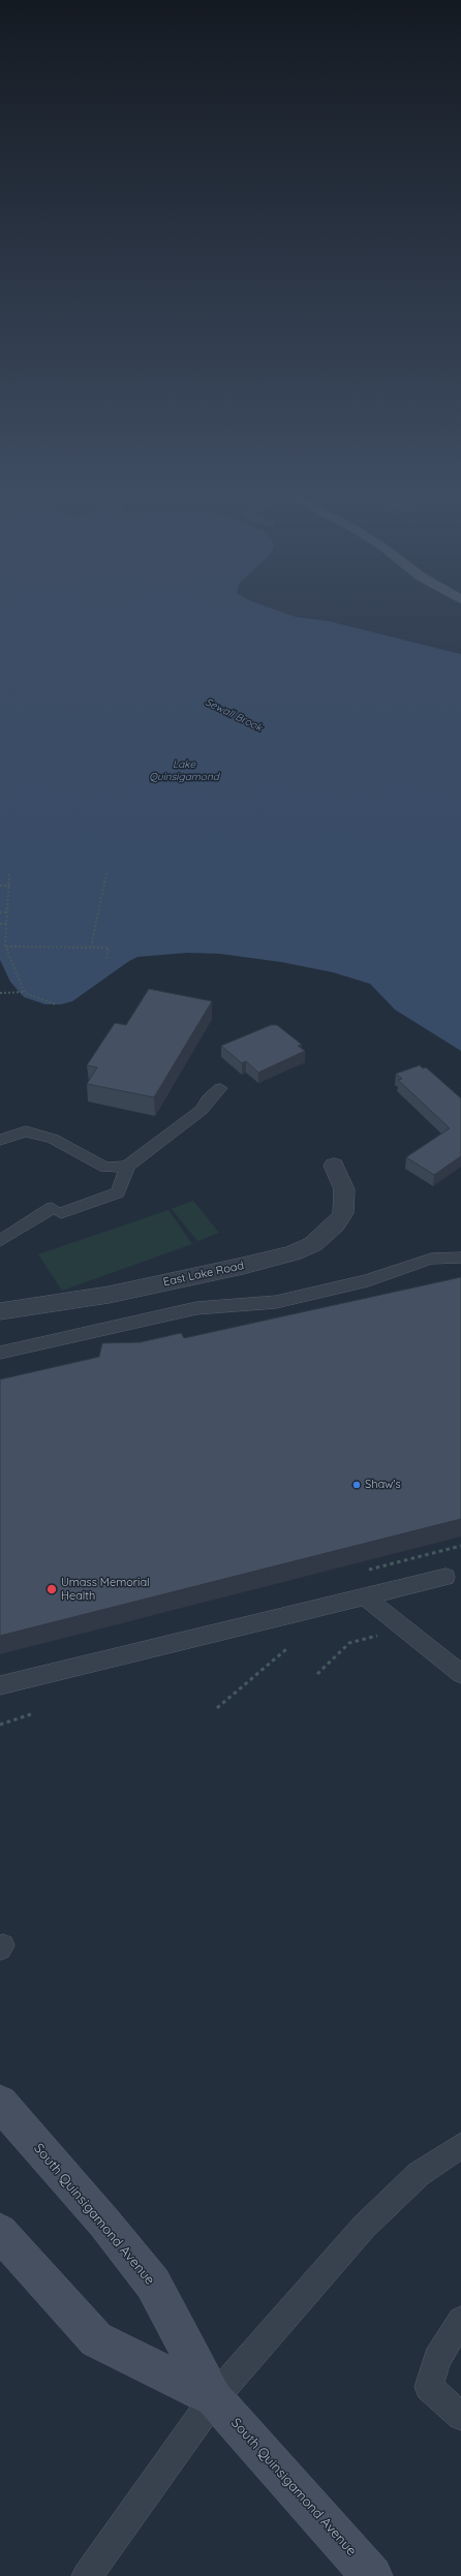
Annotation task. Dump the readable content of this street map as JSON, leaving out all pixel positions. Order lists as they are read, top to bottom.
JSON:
{
  "streets": {
    "main road": ["South Quinsigamond Avenue"],
    "street": ["East Lake Road"]
  },
  "water": ["Sewall Brook", "Lake Quinsigamond"],
  "places": ["Shaw's", "Umass Memorial Health"]
}
